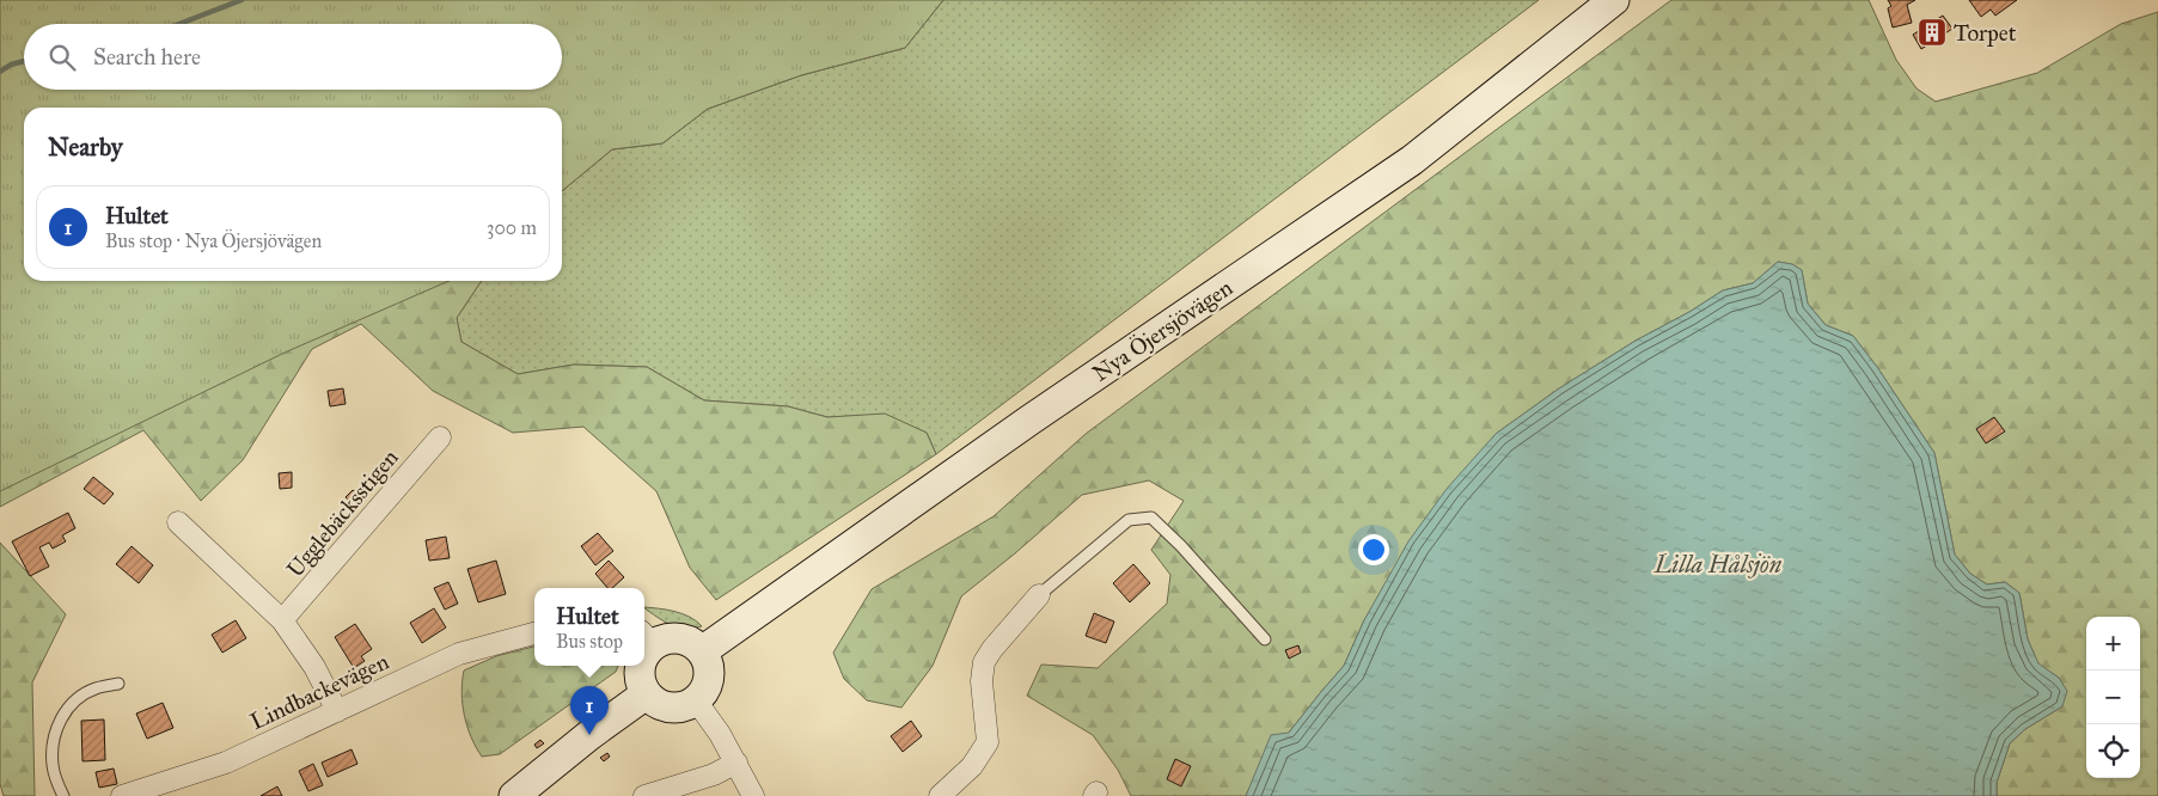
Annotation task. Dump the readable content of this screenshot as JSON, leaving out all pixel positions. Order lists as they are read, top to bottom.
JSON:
{
  "streets": {
    "street": ["Nya Öjersjövägen", "Ugglebäcksstigen", "Lindbackevägen"]
  },
  "water": ["Lilla Hålsjön"],
  "places": {
    "building": ["Torpet"]
  },
  "page": {
    "search": "Search here",
    "heading": "Nearby",
    "list": [
      {
        "mark": "1",
        "name": "Hultet",
        "note": "Bus stop · Nya Öjersjövägen",
        "value": "300 m"
      }
    ],
    "popup": ["Hultet", "Bus stop"],
    "map_buttons": ["+", "−"],
    "pins": "1"
  }
}
